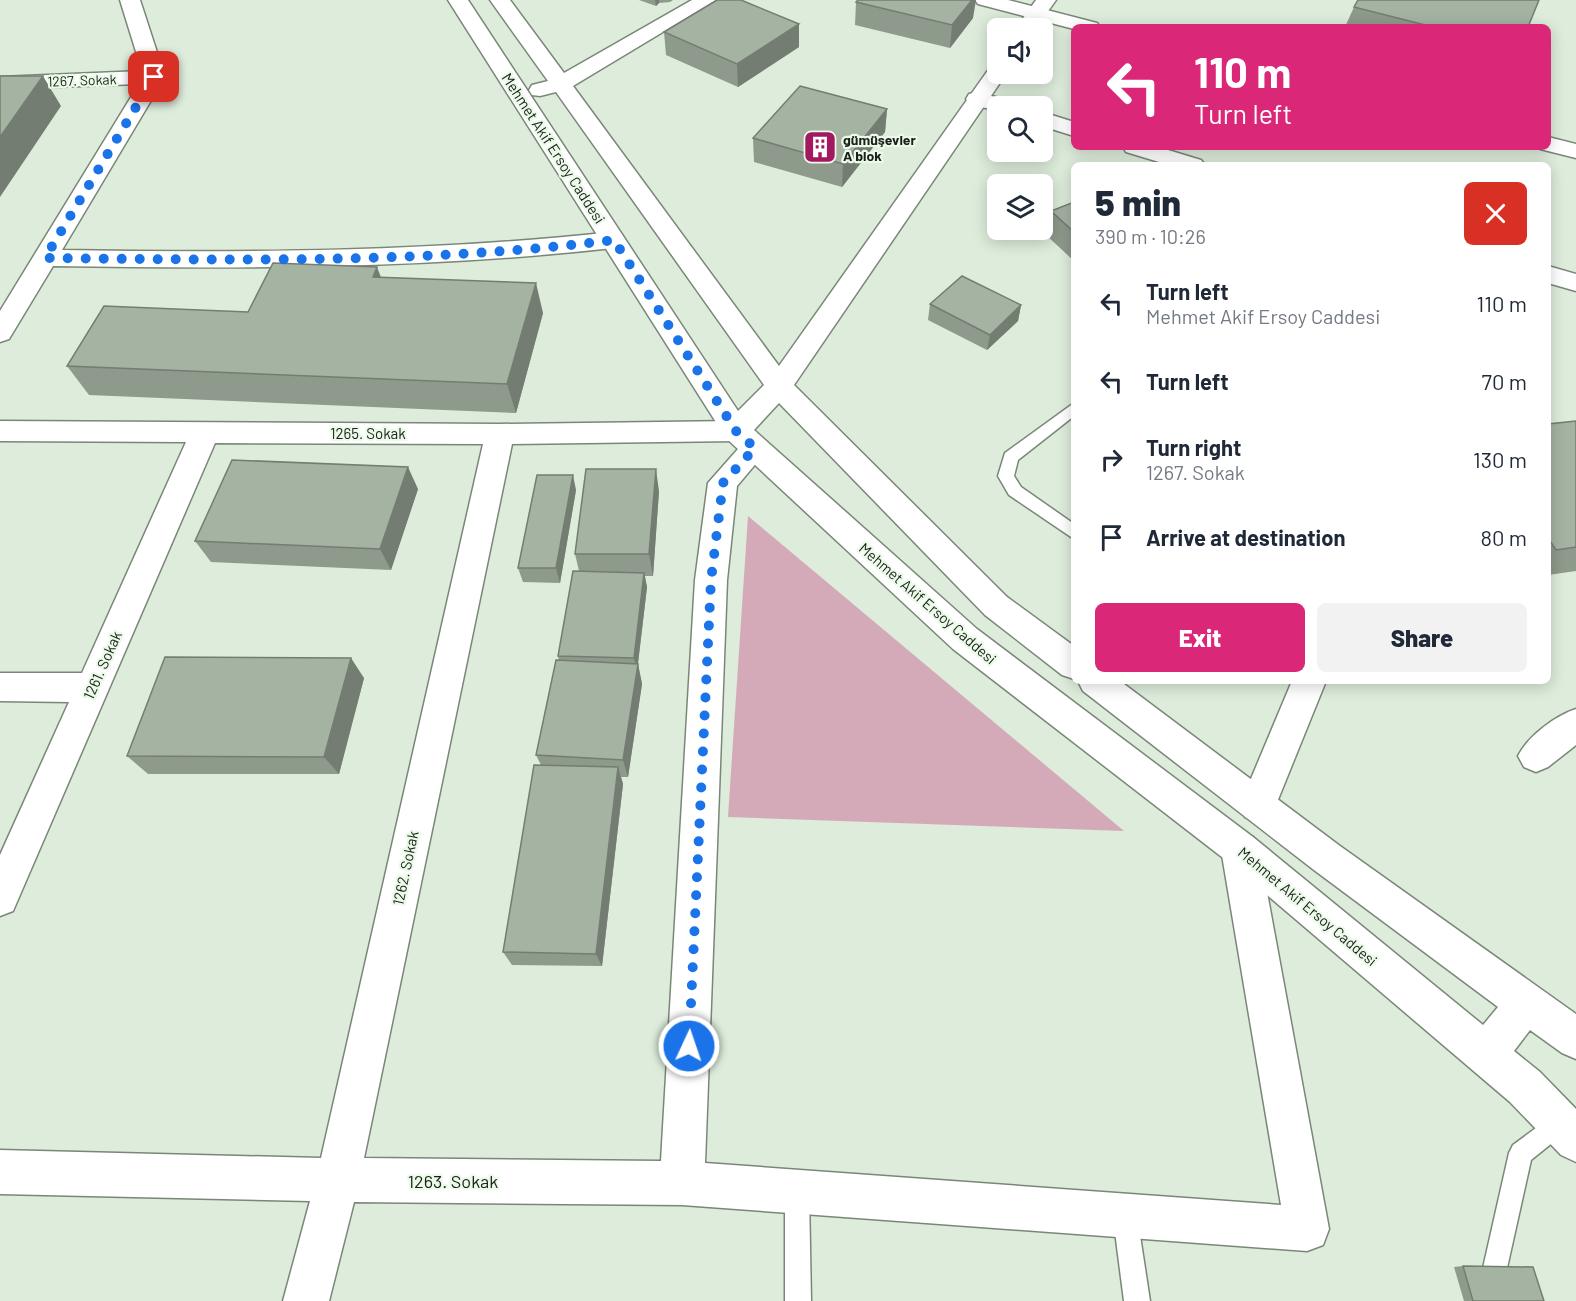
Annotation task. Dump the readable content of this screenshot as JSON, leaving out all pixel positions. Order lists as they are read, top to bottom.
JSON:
{
  "streets": {
    "street": [
      "1267. Sokak",
      "Mehmet Akif Ersoy Caddesi",
      "1265. Sokak",
      "1261. Sokak",
      "1262. Sokak",
      "1263. Sokak"
    ]
  },
  "crossings": [
    ["Mehmet Akif Ersoy Caddesi", "1265. Sokak"],
    ["Mehmet Akif Ersoy Caddesi", "1263. Sokak"],
    ["1265. Sokak", "1261. Sokak"],
    ["1265. Sokak", "1262. Sokak"],
    ["1262. Sokak", "1263. Sokak"]
  ],
  "places": {
    "building": ["gümüşevler A blok"]
  },
  "page": {
    "turn": ["110 m", "Turn left"],
    "heading": ["5 min", "390 m · 10:26"],
    "list": [
      {
        "name": "Turn left",
        "note": "Mehmet Akif Ersoy Caddesi",
        "value": "110 m"
      },
      {
        "name": "Turn left",
        "value": "70 m"
      },
      {
        "name": "Turn right",
        "note": "1267. Sokak",
        "value": "130 m"
      },
      {
        "name": "Arrive at destination",
        "value": "80 m"
      }
    ],
    "buttons": ["Exit", "Share"]
  }
}
